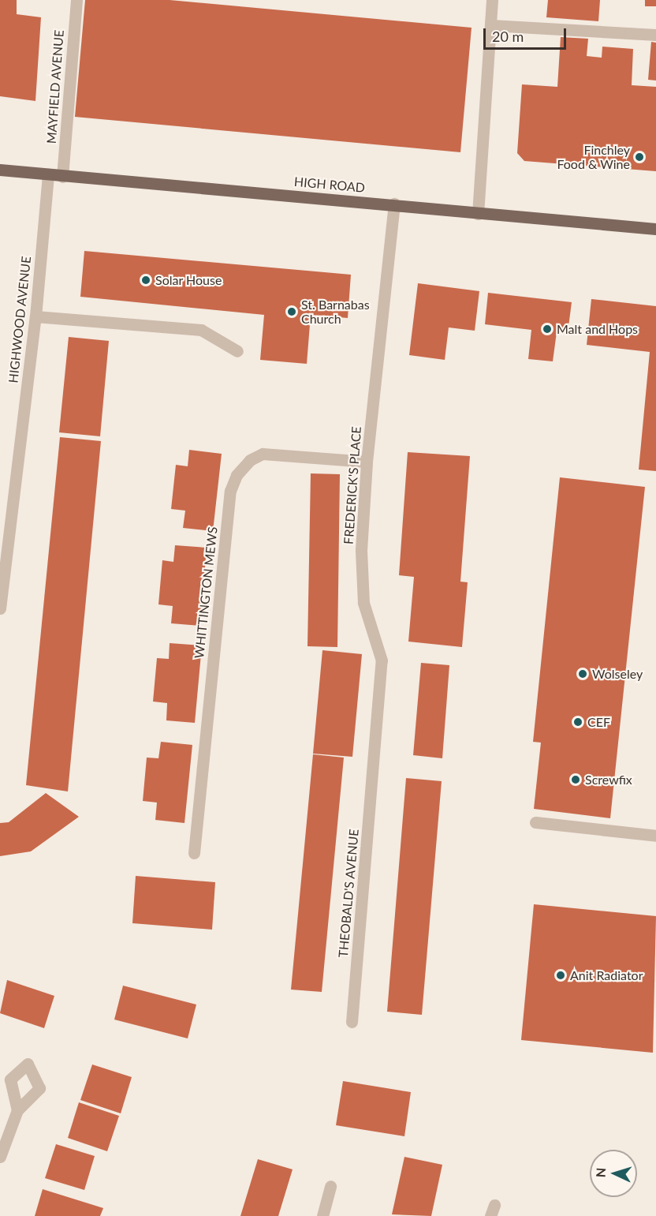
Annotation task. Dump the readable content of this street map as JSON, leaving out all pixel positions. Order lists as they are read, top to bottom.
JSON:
{
  "streets": {
    "main road": ["HIGH ROAD"],
    "street": [
      "MAYFIELD AVENUE",
      "HIGHWOOD AVENUE",
      "FREDERICK'S PLACE",
      "WHITTINGTON MEWS",
      "THEOBALD'S AVENUE"
    ]
  },
  "crossings": [
    ["MAYFIELD AVENUE", "HIGH ROAD"],
    ["HIGH ROAD", "HIGHWOOD AVENUE"],
    ["HIGH ROAD", "FREDERICK'S PLACE"],
    ["FREDERICK'S PLACE", "WHITTINGTON MEWS"],
    ["FREDERICK'S PLACE", "THEOBALD'S AVENUE"]
  ],
  "places": [
    "Finchley Food & Wine",
    "Solar House",
    "St. Barnabas Church",
    "Malt and Hops",
    "Wolseley",
    "CEF",
    "Screwfix",
    "Anit Radiator"
  ],
  "scale_bar": "20 m",
  "north": "left"
}
